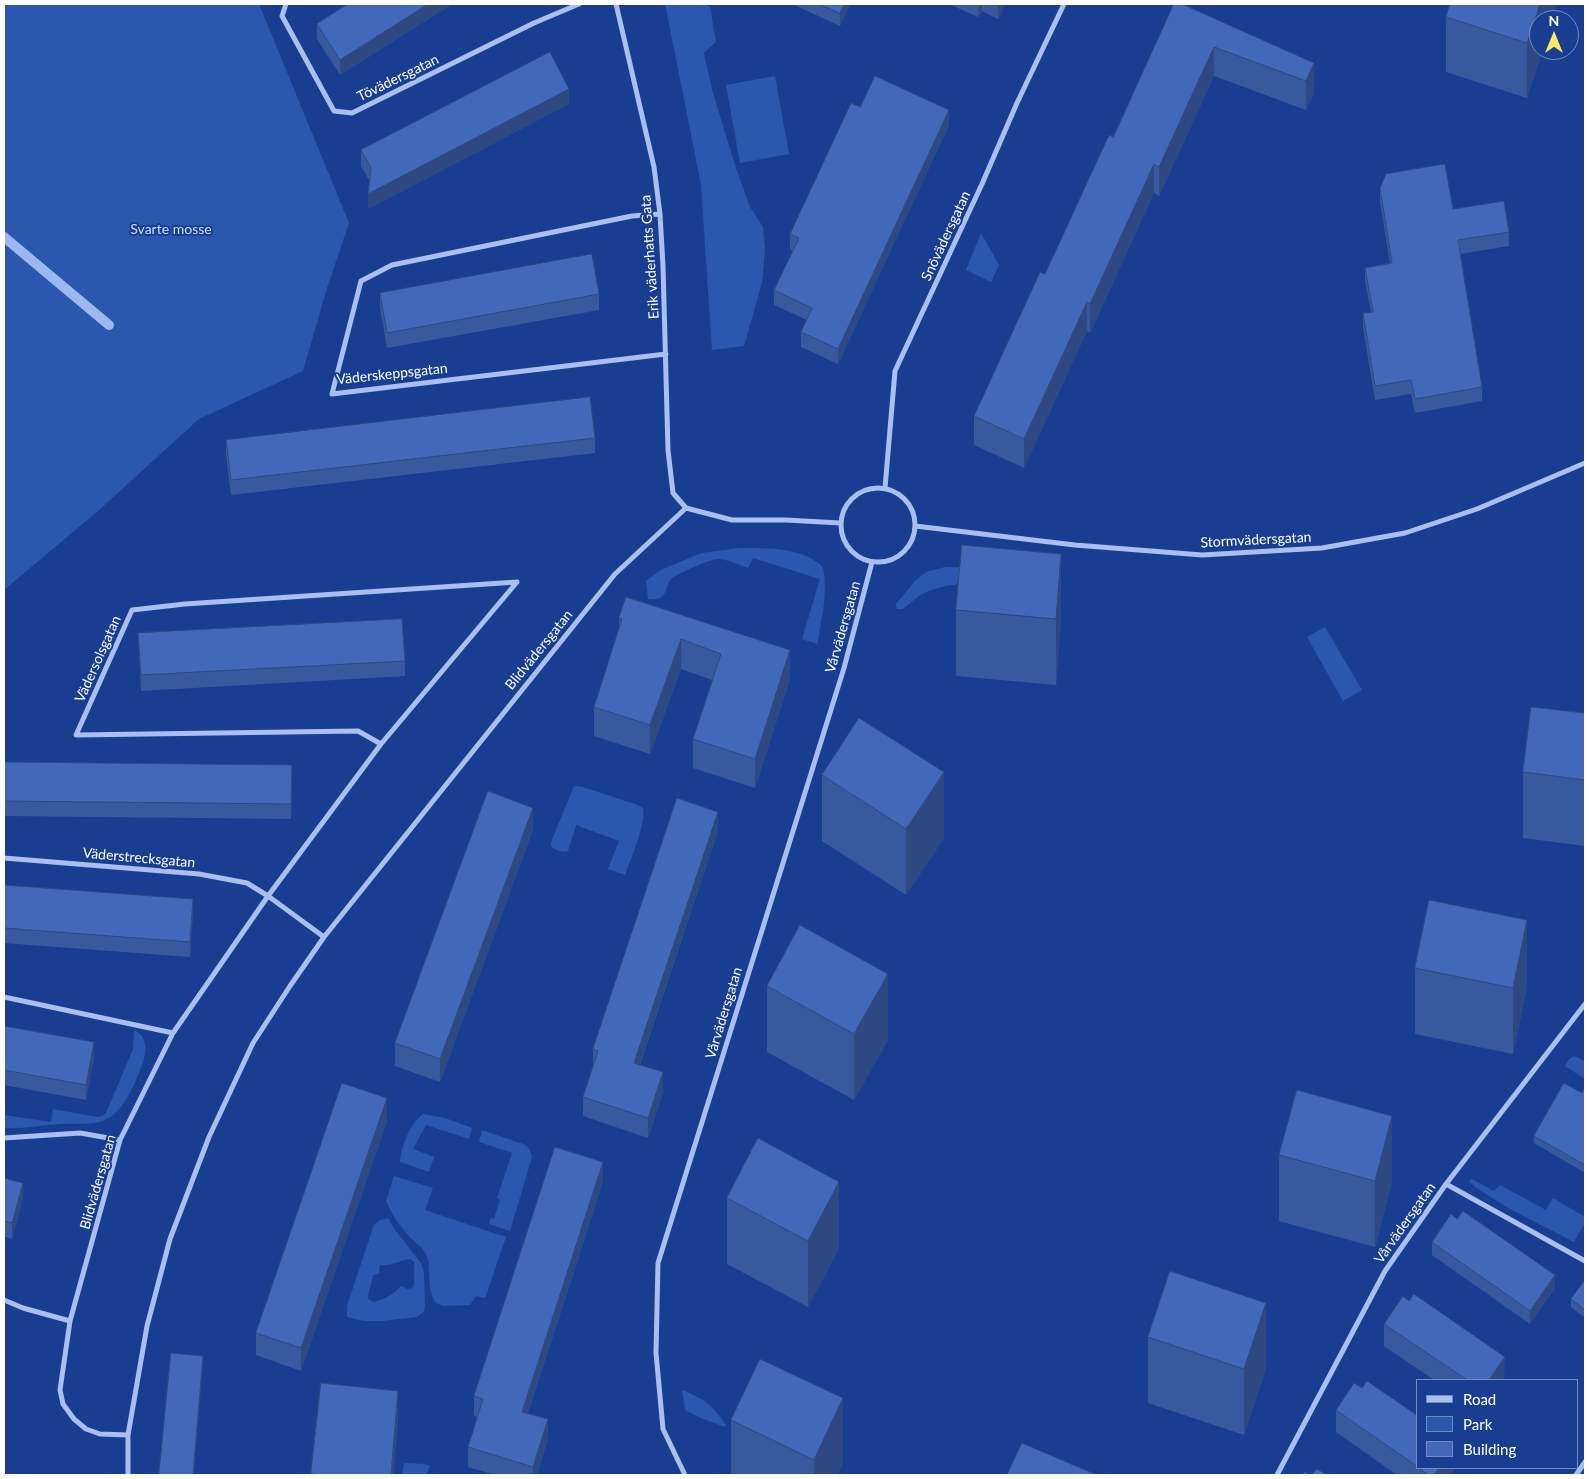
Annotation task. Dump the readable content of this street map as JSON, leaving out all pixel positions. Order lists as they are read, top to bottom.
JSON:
{
  "streets": {
    "street": [
      "Tövädersgatan",
      "Snövädersgatan",
      "Erik väderhatts Gata",
      "Väderskeppsgatan",
      "Stormvädersgatan",
      "Vårvädersgatan",
      "Blidvädersgatan",
      "Vädersolsgatan",
      "Väderstrecksgatan"
    ]
  },
  "crossings": [
    ["Snövädersgatan", "Stormvädersgatan"],
    ["Snövädersgatan", "Vårvädersgatan"],
    ["Erik väderhatts Gata", "Väderskeppsgatan"],
    ["Erik väderhatts Gata", "Blidvädersgatan"],
    ["Stormvädersgatan", "Vårvädersgatan"],
    ["Blidvädersgatan", "Vädersolsgatan"],
    ["Blidvädersgatan", "Väderstrecksgatan"]
  ],
  "parks": ["Svarte mosse"],
  "legend": ["Road", "Park", "Building"],
  "north": "top"
}
